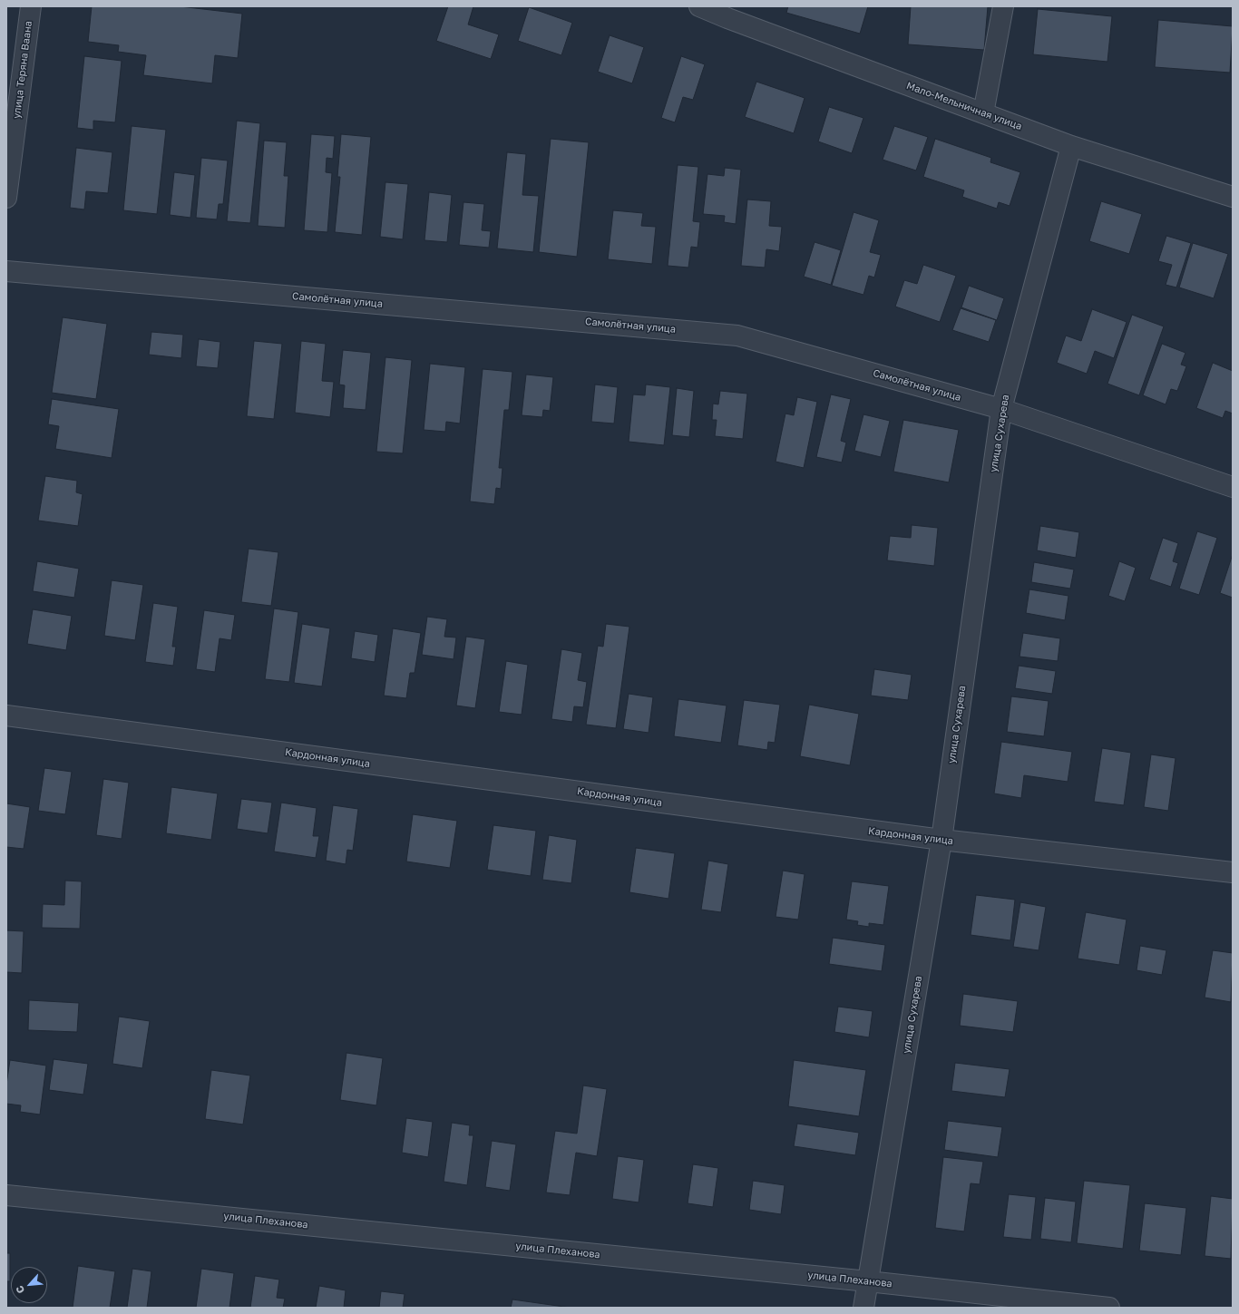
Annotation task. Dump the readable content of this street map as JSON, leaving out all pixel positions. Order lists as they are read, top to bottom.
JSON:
{
  "streets": {
    "street": [
      "улица Теряна Ваана",
      "Мало-Мельничная улица",
      "Самолётная улица",
      "улица Сухарева",
      "Кардонная улица",
      "улица Плеханова"
    ]
  },
  "crossings": [
    ["Мало-Мельничная улица", "улица Сухарева"],
    ["Самолётная улица", "улица Сухарева"],
    ["улица Сухарева", "Кардонная улица"],
    ["улица Сухарева", "улица Плеханова"]
  ],
  "north": "bottom left"
}
